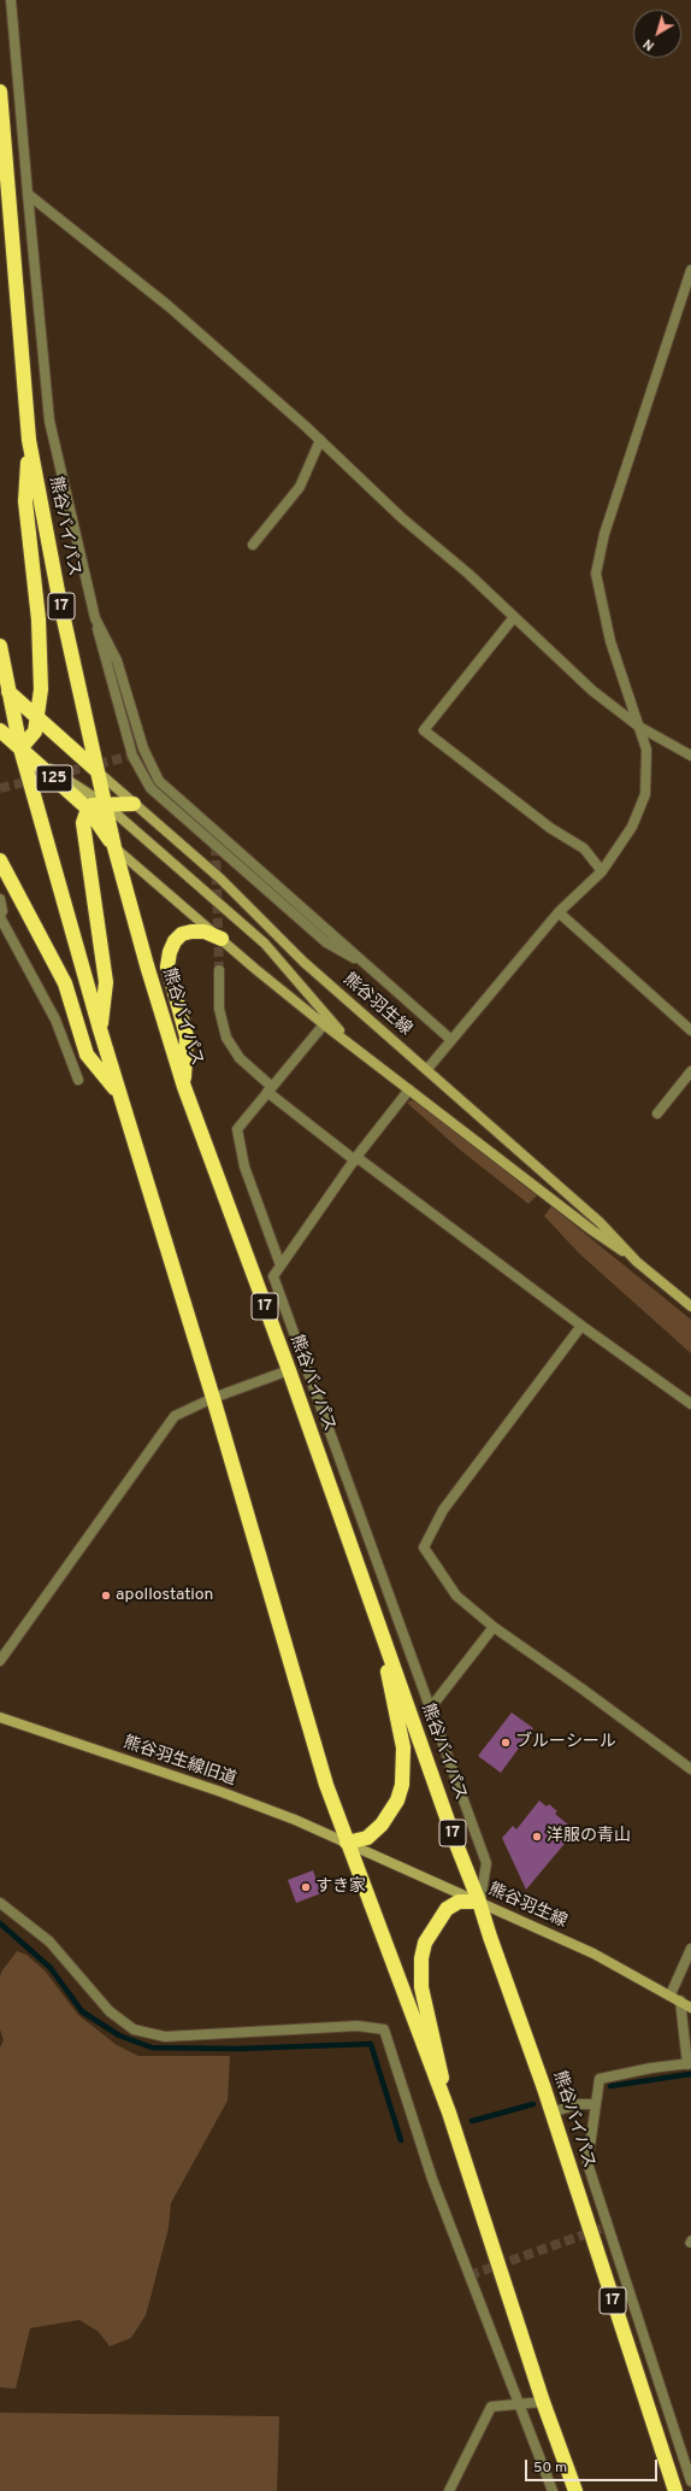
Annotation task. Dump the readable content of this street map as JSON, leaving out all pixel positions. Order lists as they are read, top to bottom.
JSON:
{
  "streets": {
    "highway": ["熊谷バイパス", "17", "125"],
    "main road": ["熊谷羽生線", "熊谷羽生線旧道"]
  },
  "crossings": [
    ["熊谷バイパス", "125"],
    ["熊谷バイパス", "熊谷羽生線"],
    ["125", "熊谷羽生線"],
    ["熊谷羽生線", "熊谷羽生線旧道"]
  ],
  "places": [
    "apollostation",
    "ブルーシール",
    "洋服の青山",
    "すき家"
  ],
  "scale_bar": "50 m",
  "north": "bottom left"
}
